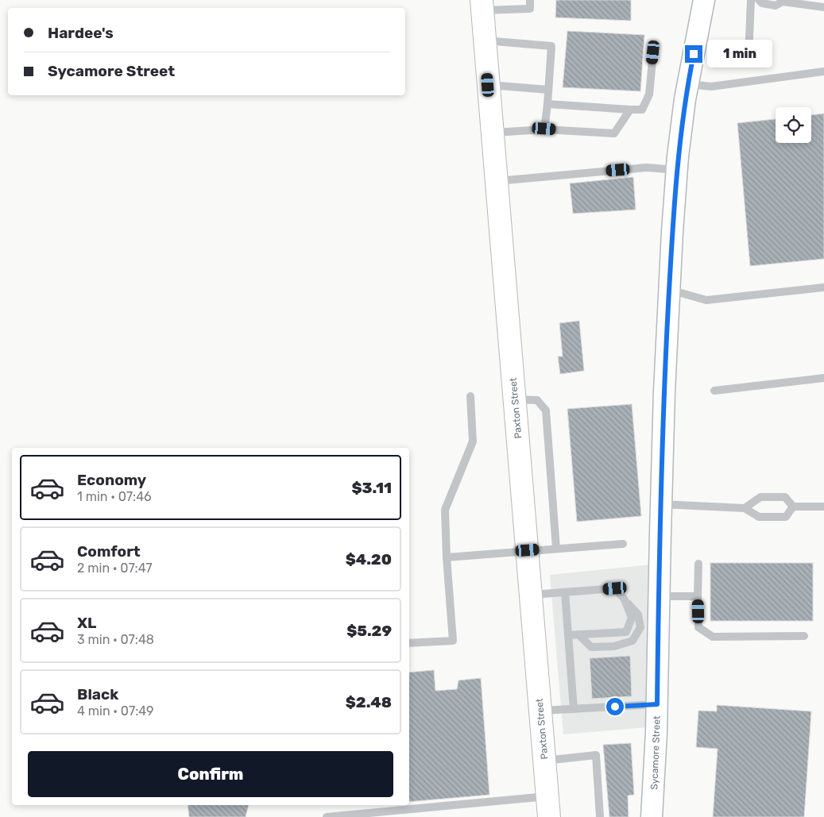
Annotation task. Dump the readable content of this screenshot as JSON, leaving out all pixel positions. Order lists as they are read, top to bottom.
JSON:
{
  "streets": {
    "main road": ["Paxton Street"],
    "street": ["Sycamore Street"]
  },
  "page": {
    "banner": ["Hardee's", "Sycamore Street"],
    "bubble": "1 min",
    "list": [
      {
        "name": "Economy",
        "note": "1 min · 07:46",
        "value": "$3.11"
      },
      {
        "name": "Comfort",
        "note": "2 min · 07:47",
        "value": "$4.20"
      },
      {
        "name": "XL",
        "note": "3 min · 07:48",
        "value": "$5.29"
      },
      {
        "name": "Black",
        "note": "4 min · 07:49",
        "value": "$2.48"
      }
    ],
    "buttons": "Confirm"
  }
}
